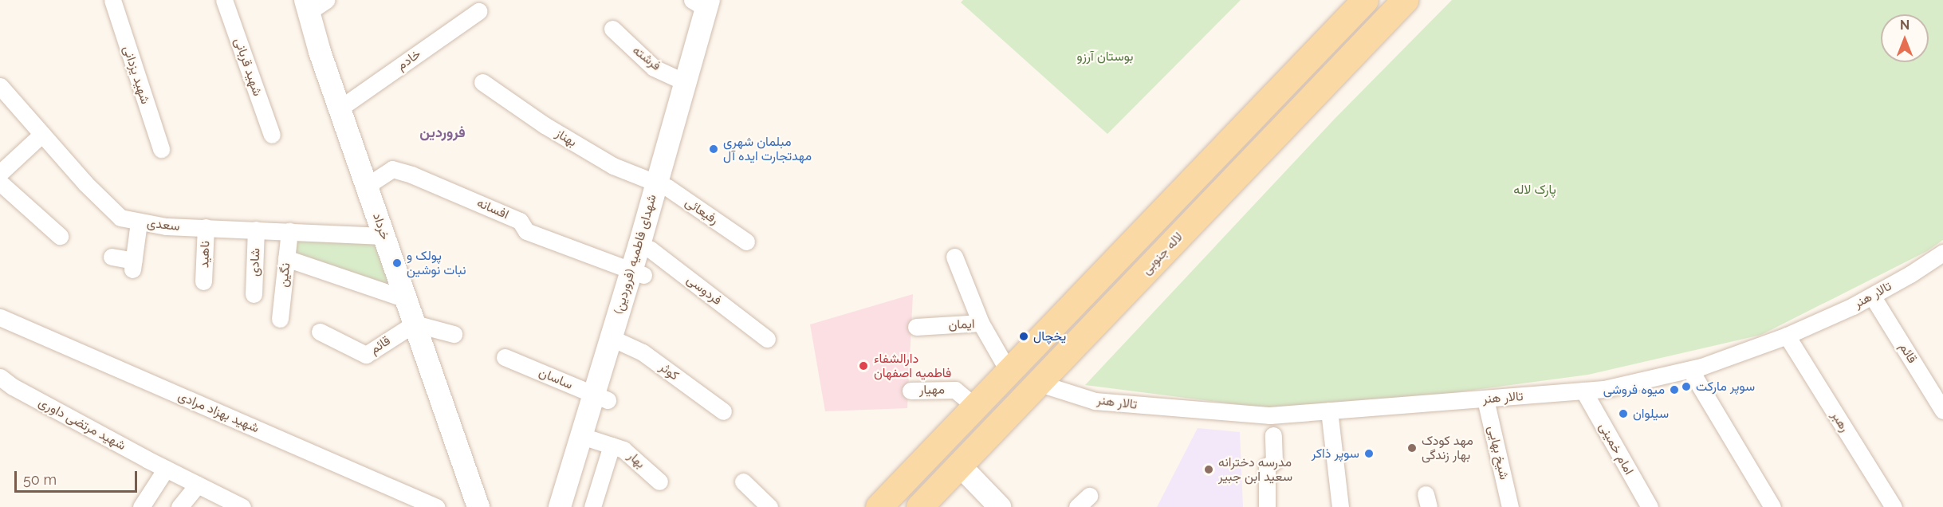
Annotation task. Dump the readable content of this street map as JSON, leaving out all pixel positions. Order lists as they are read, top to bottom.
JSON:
{
  "streets": {
    "main road": ["خرداد", "لاله جنوبی", "شهدای فاطمیه (فروردین)"],
    "street": [
      "فرشته",
      "خادم",
      "شهید قربانی",
      "شهید یزدانی",
      "بهناز",
      "افسانه",
      "رفیعائی",
      "سعدی",
      "ناهید",
      "شادی",
      "نگین",
      "فردوسی",
      "تالار هنر",
      "ایمان",
      "قائم",
      "کوثر",
      "ساسان",
      "مهیار",
      "شهید بهزاد مرادی",
      "رهبر",
      "شهید مرتضی داوری",
      "امام خمینی",
      "شیخ بهایی",
      "بهار"
    ]
  },
  "crossings": [
    ["فرشته", "شهدای فاطمیه (فروردین)"],
    ["خادم", "خرداد"],
    ["بهناز", "رفیعائی"],
    ["بهناز", "شهدای فاطمیه (فروردین)"],
    ["افسانه", "خرداد"],
    ["افسانه", "شهدای فاطمیه (فروردین)"],
    ["رفیعائی", "شهدای فاطمیه (فروردین)"],
    ["سعدی", "خرداد"],
    ["سعدی", "ناهید"],
    ["سعدی", "شادی"],
    ["سعدی", "نگین"],
    ["خرداد", "قائم"],
    ["لاله جنوبی", "تالار هنر"],
    ["شهدای فاطمیه (فروردین)", "فردوسی"],
    ["شهدای فاطمیه (فروردین)", "کوثر"],
    ["شهدای فاطمیه (فروردین)", "ساسان"],
    ["شهدای فاطمیه (فروردین)", "بهار"],
    ["تالار هنر", "قائم"],
    ["تالار هنر", "رهبر"],
    ["تالار هنر", "امام خمینی"],
    ["تالار هنر", "شیخ بهایی"]
  ],
  "districts": ["فروردین"],
  "parks": ["بوستان آرزو", "پارک لاله"],
  "places": [
    "مبلمان شهری مهدتجارت ایده آل",
    "پولک و نبات نوشین",
    "یخچال",
    "دارالشفاء فاطمیه اصفهان",
    "سوپر مارکت",
    "میوه فروشی",
    "سیلوان",
    "مهد کودک بهار زندگی",
    "سوپر ذاکر",
    "مدرسه دخترانه سعید ابن جبیر"
  ],
  "scale_bar": "50 m",
  "north": "top"
}
